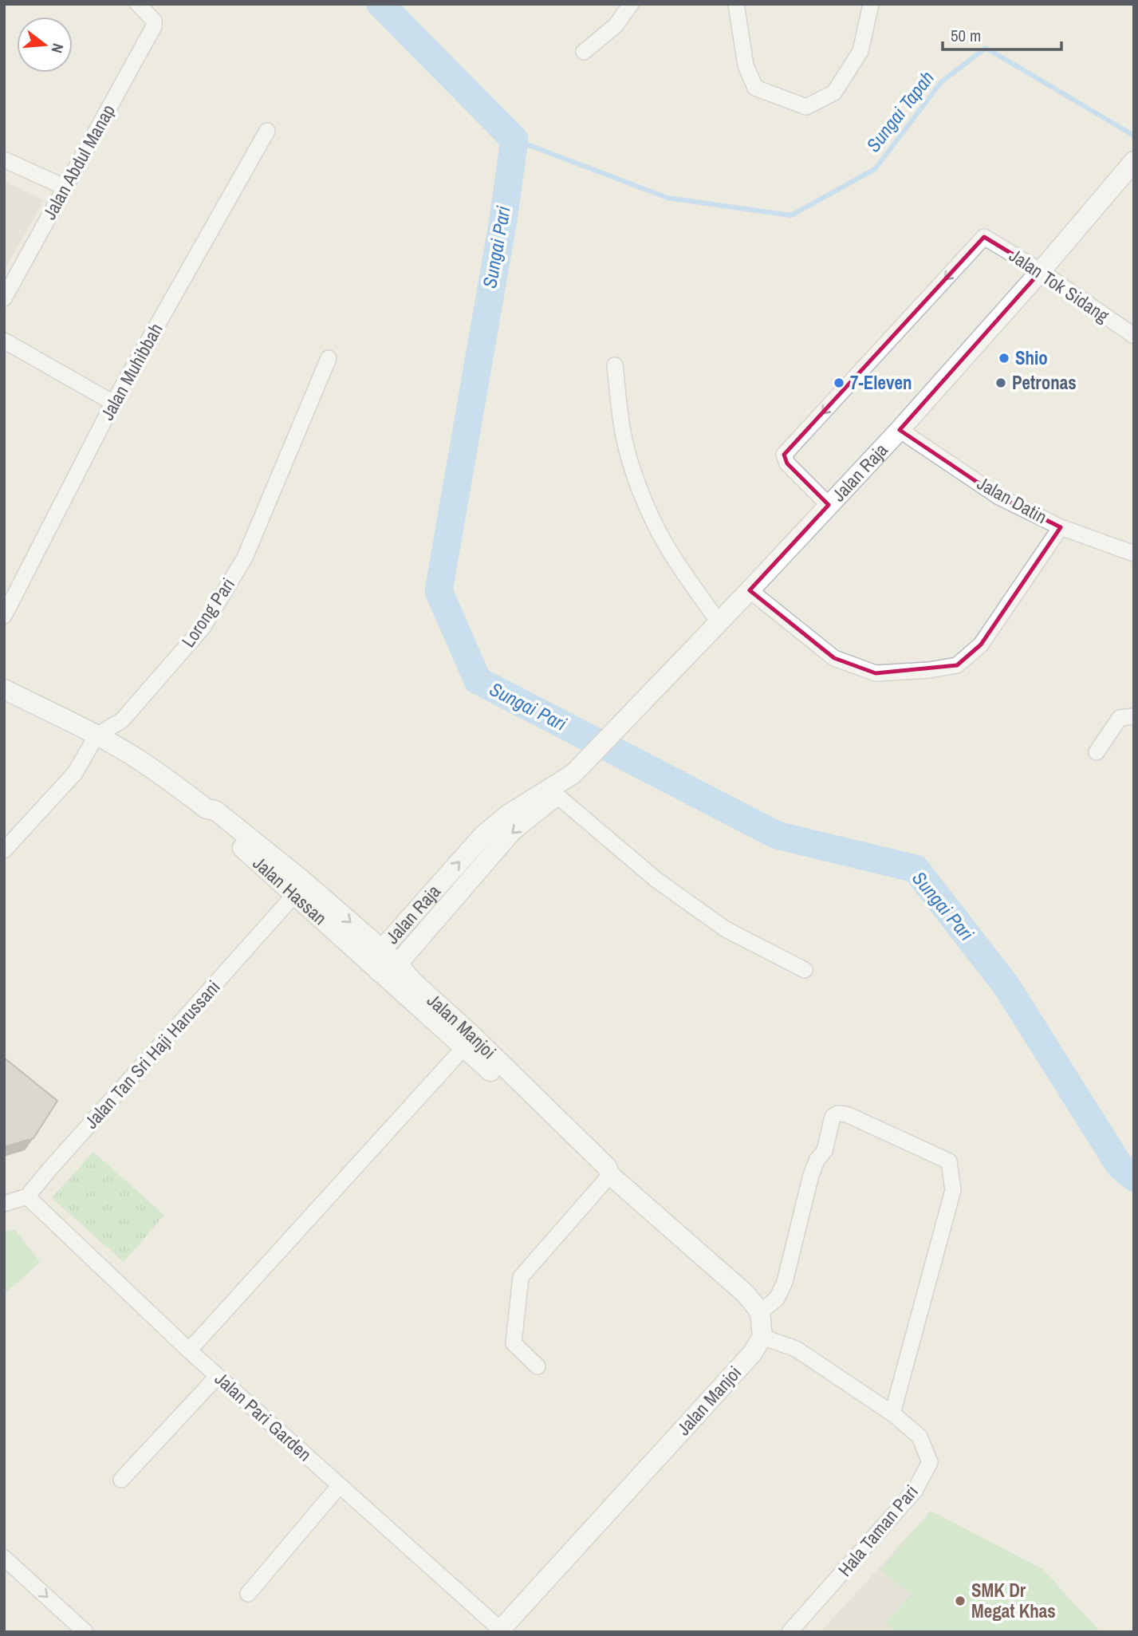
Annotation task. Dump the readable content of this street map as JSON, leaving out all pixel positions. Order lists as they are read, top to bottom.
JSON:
{
  "streets": {
    "street": [
      "Jalan Abdul Manap",
      "Jalan Tok Sidang",
      "Jalan Muhibbah",
      "Jalan Raja",
      "Jalan Datin",
      "Lorong Pari",
      "Jalan Hassan",
      "Jalan Manjoi",
      "Jalan Tan Sri Haji Harussani",
      "Jalan Pari Garden",
      "Hala Taman Pari"
    ]
  },
  "crossings": [
    ["Jalan Tok Sidang", "Jalan Raja"],
    ["Jalan Raja", "Jalan Datin"],
    ["Jalan Raja", "Jalan Hassan"],
    ["Jalan Raja", "Jalan Manjoi"],
    ["Lorong Pari", "Jalan Hassan"],
    ["Jalan Hassan", "Jalan Manjoi"],
    ["Jalan Hassan", "Jalan Tan Sri Haji Harussani"],
    ["Jalan Manjoi", "Jalan Pari Garden"],
    ["Jalan Manjoi", "Hala Taman Pari"],
    ["Jalan Tan Sri Haji Harussani", "Jalan Pari Garden"]
  ],
  "water": ["Sungai Tapah", "Sungai Pari"],
  "places": [
    "Shio",
    "7-Eleven",
    "Petronas",
    "SMK Dr Megat Khas"
  ],
  "scale_bar": "50 m",
  "north": "right"
}
